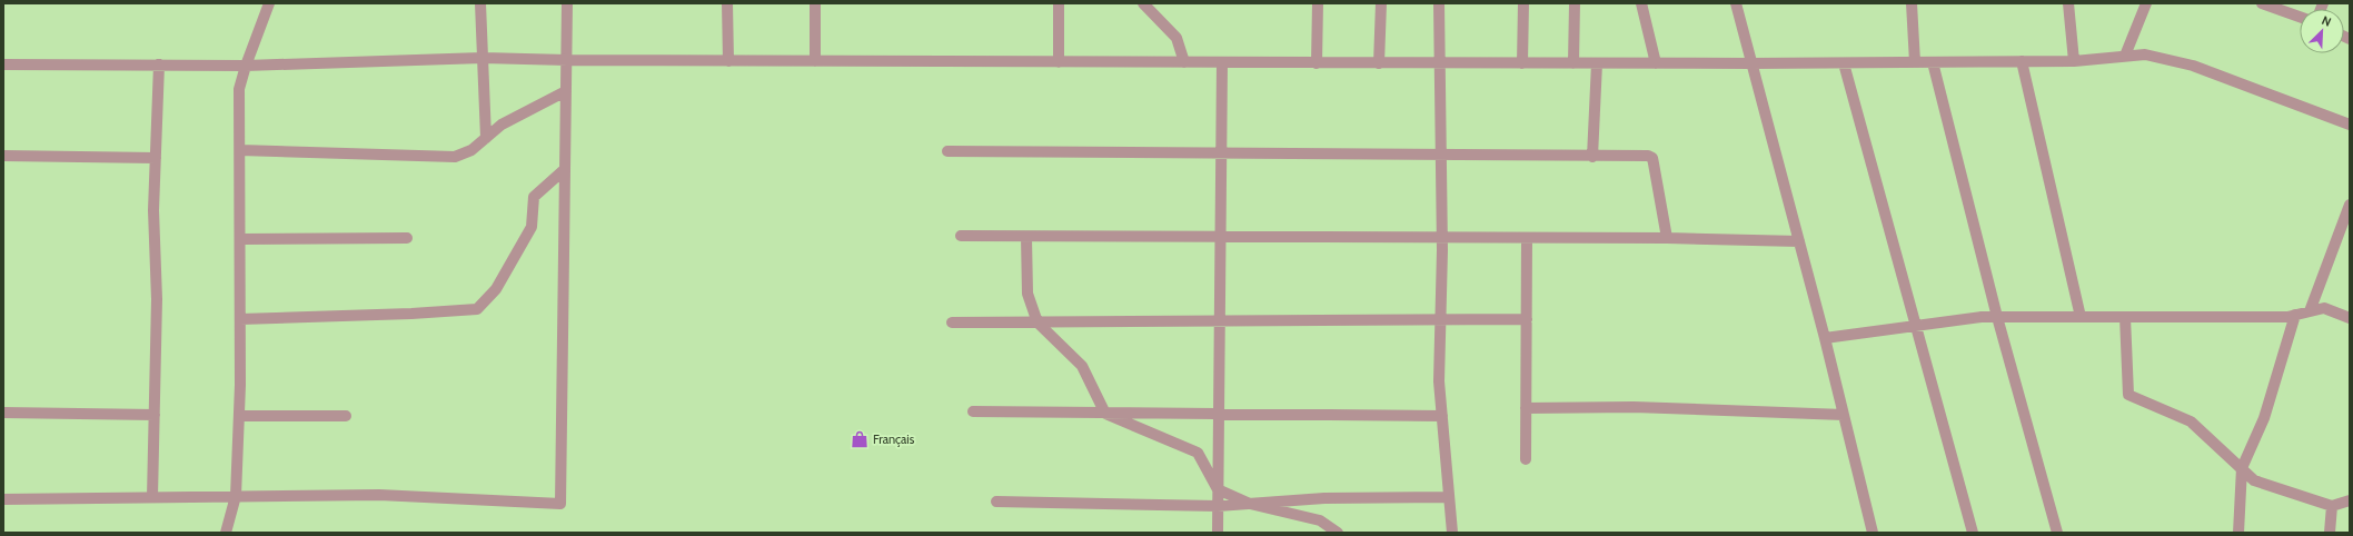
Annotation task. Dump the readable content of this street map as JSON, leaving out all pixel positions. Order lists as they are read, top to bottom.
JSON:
{
  "places": {
    "shop": ["Français"]
  },
  "north": "top right"
}
